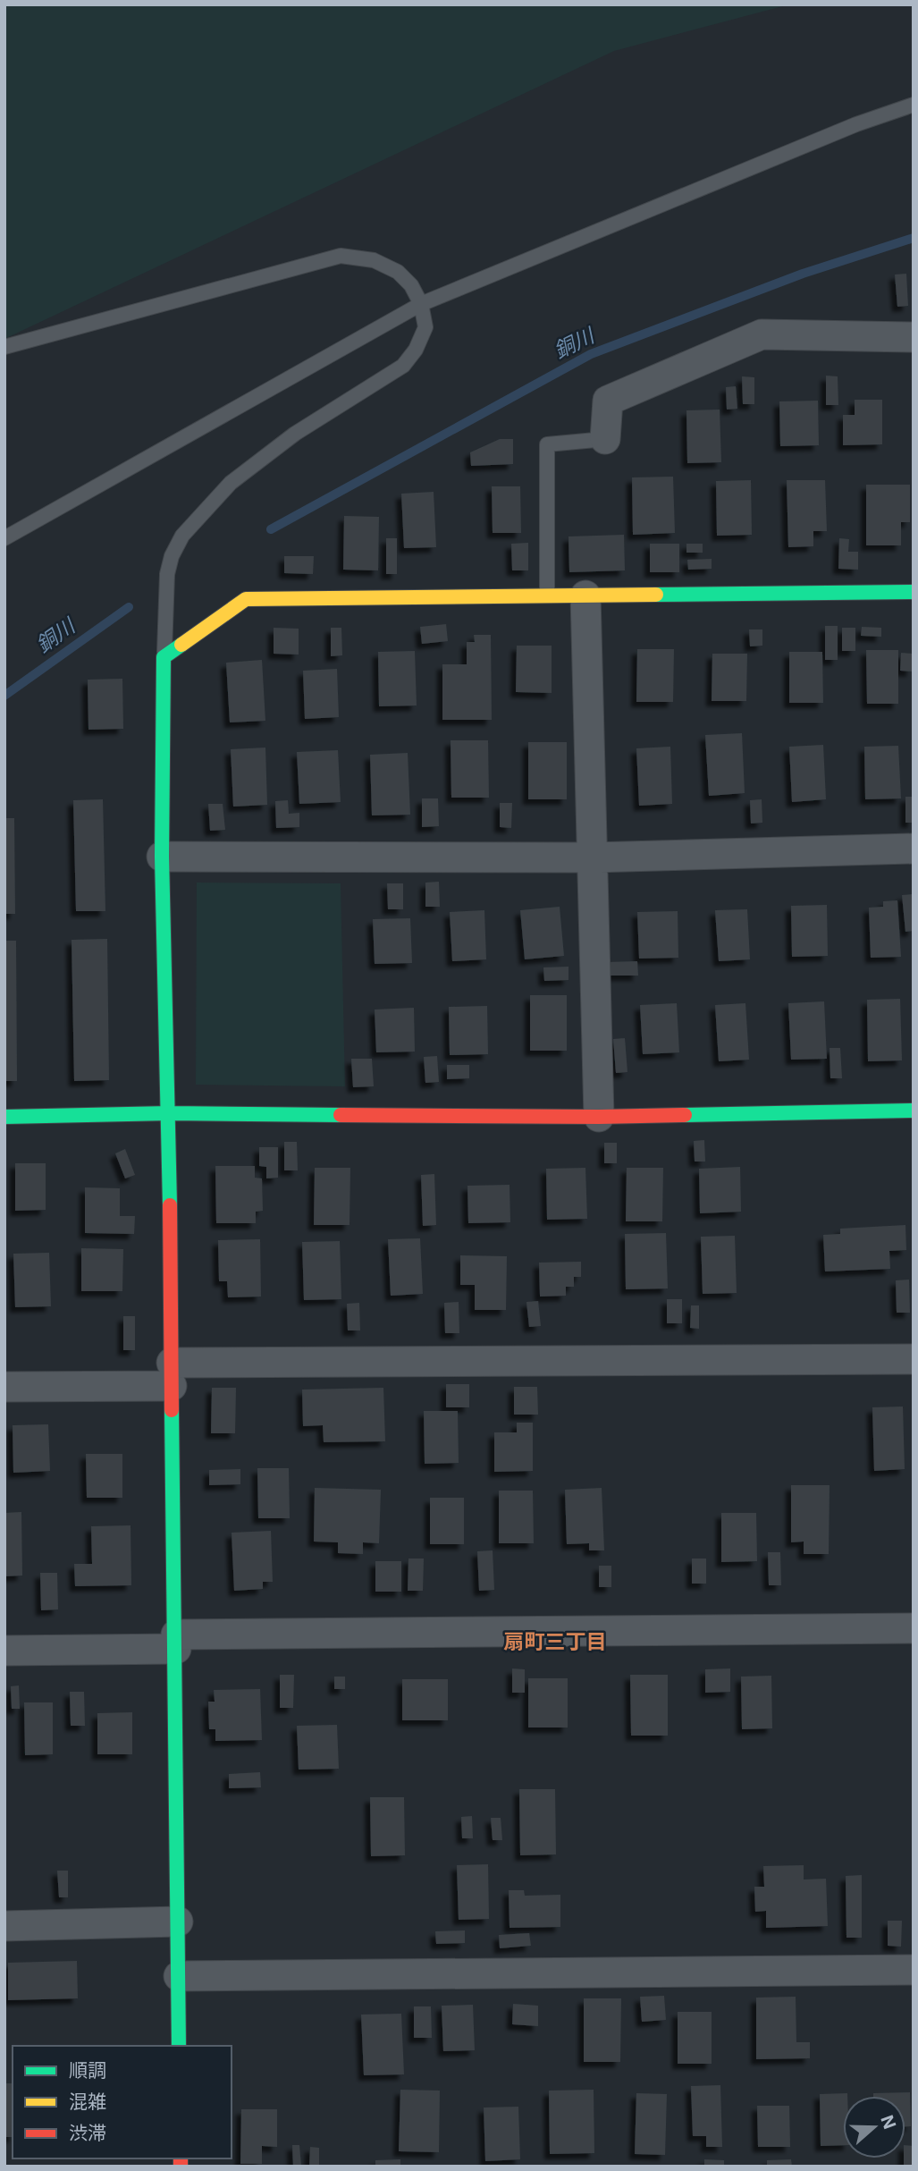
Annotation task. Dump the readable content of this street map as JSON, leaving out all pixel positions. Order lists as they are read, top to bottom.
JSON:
{
  "districts": ["扇町三丁目"],
  "water": ["銅川"],
  "legend": ["順調", "混雑", "渋滞"],
  "north": "right"
}
